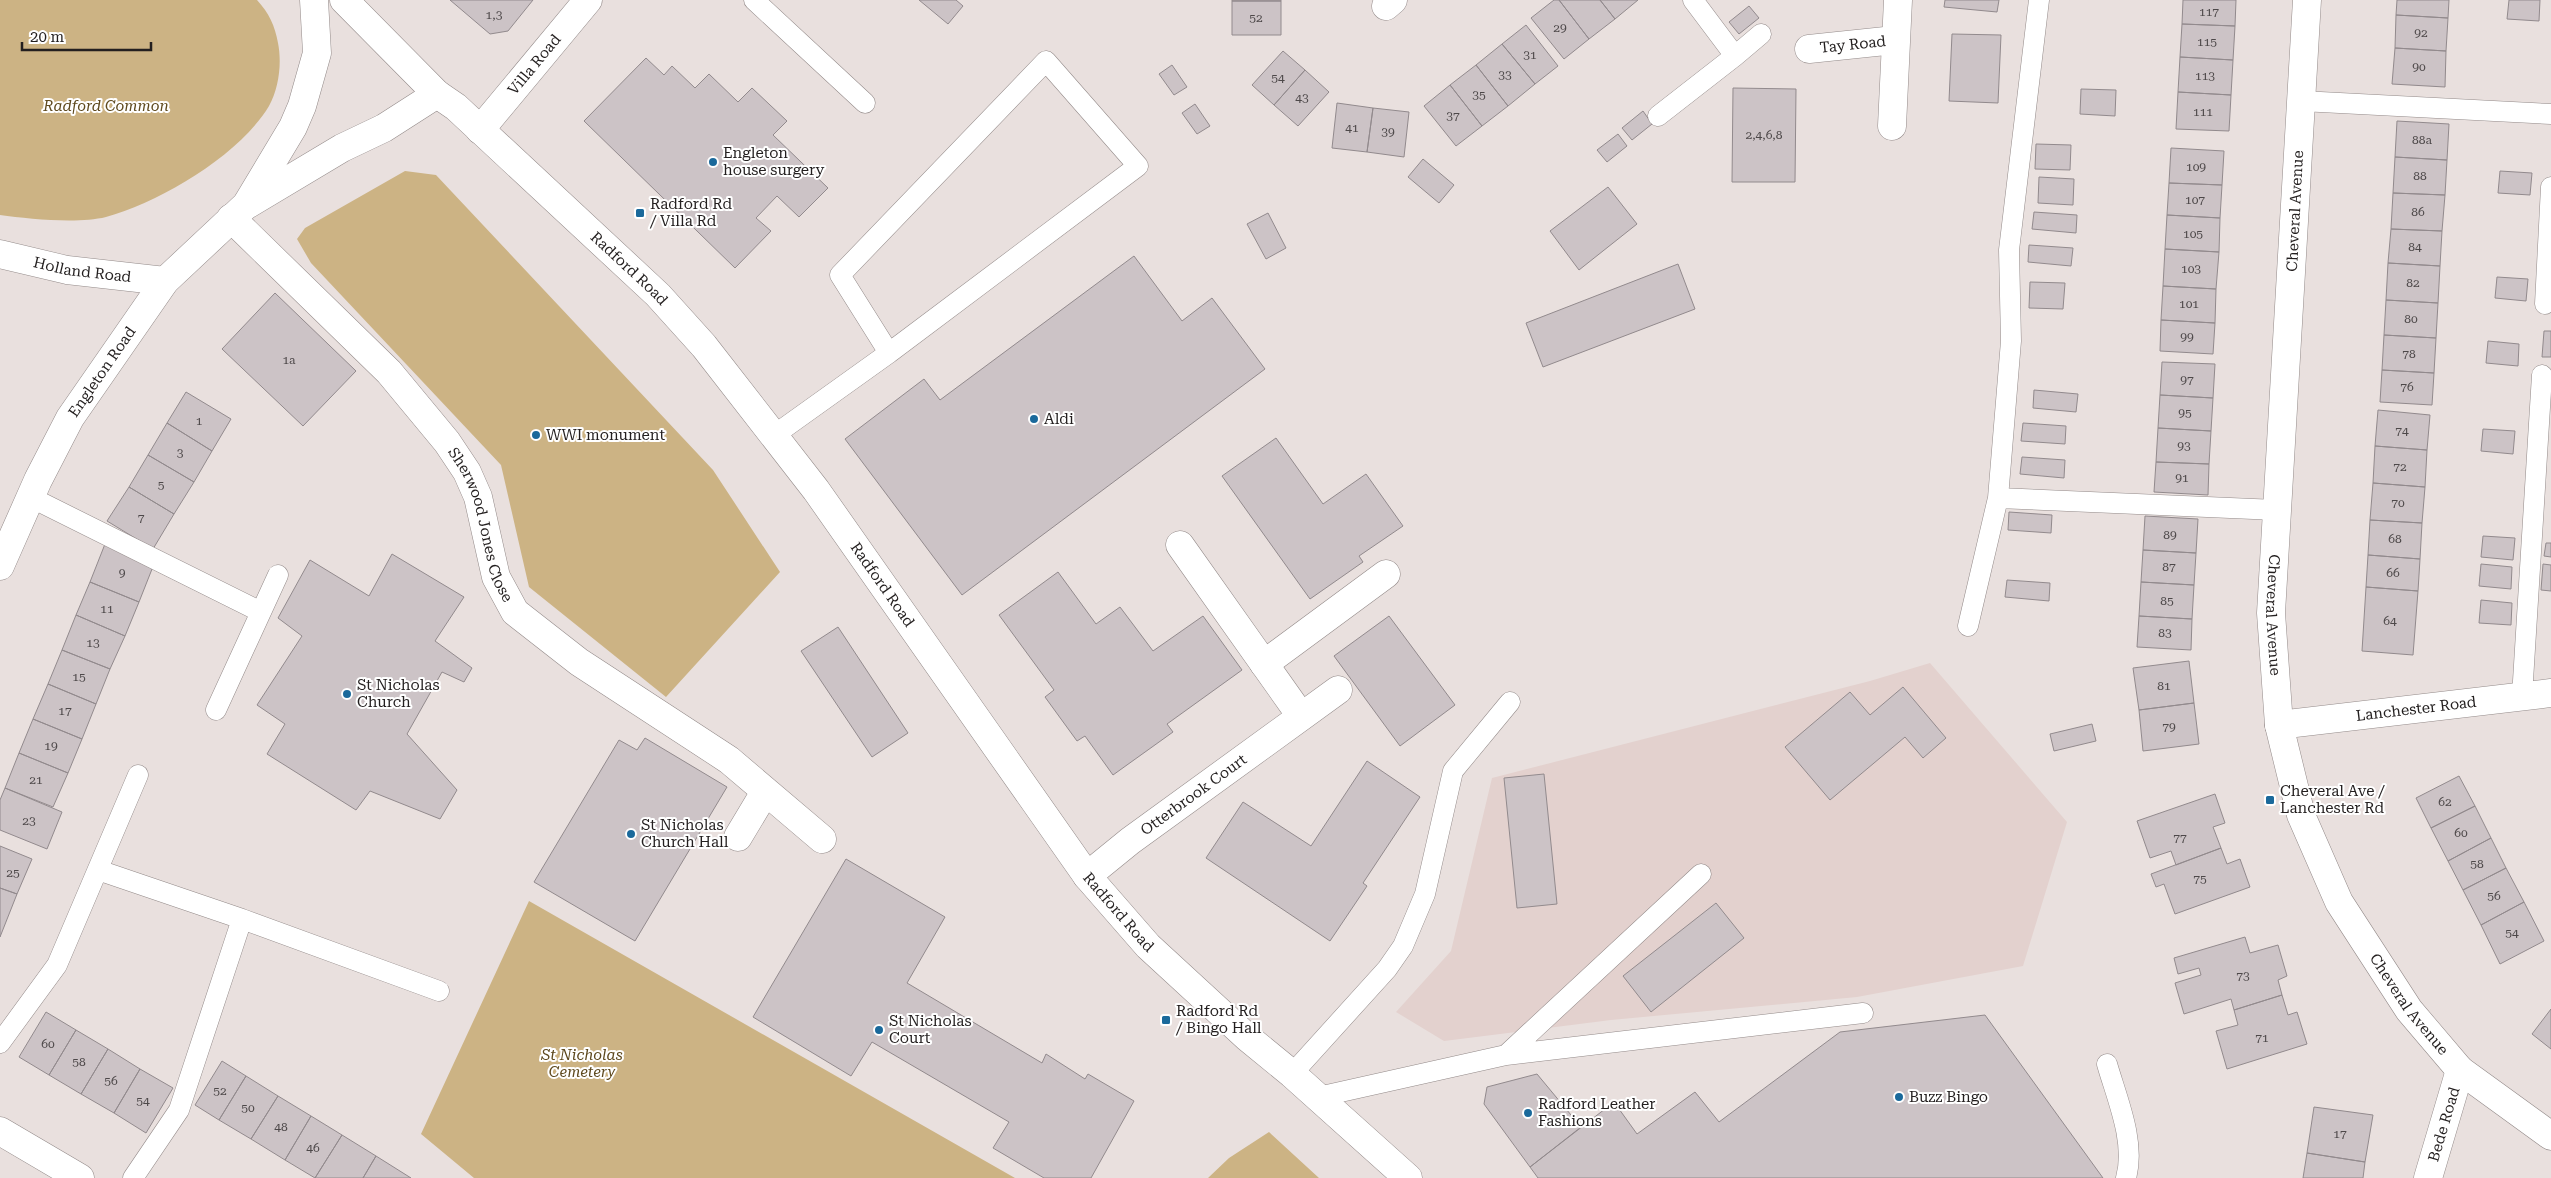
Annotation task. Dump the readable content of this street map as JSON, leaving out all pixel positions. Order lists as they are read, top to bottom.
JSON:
{
  "streets": {
    "street": [
      "Tay Road",
      "Villa Road",
      "Cheveral Avenue",
      "Holland Road",
      "Radford Road",
      "Engleton Road",
      "Sherwood Jones Close",
      "Lanchester Road",
      "Otterbrook Court",
      "Bede Road"
    ]
  },
  "crossings": [
    ["Villa Road", "Radford Road"],
    ["Cheveral Avenue", "Lanchester Road"],
    ["Cheveral Avenue", "Bede Road"],
    ["Holland Road", "Engleton Road"],
    ["Radford Road", "Engleton Road"],
    ["Radford Road", "Otterbrook Court"],
    ["Engleton Road", "Sherwood Jones Close"]
  ],
  "parks": ["Radford Common", "St Nicholas Cemetery"],
  "places": {
    "other": [
      "Engleton house surgery",
      "Aldi",
      "WWI monument",
      "St Nicholas Church",
      "St Nicholas Church Hall",
      "St Nicholas Court",
      "Buzz Bingo",
      "Radford Leather Fashions"
    ],
    "transit": ["Radford Rd / Villa Rd", "Cheveral Ave / Lanchester Rd", "Radford Rd / Bingo Hall"]
  },
  "house_numbers": [
    "117",
    "1,3",
    "52",
    "29",
    "92",
    "115",
    "31",
    "90",
    "33",
    "113",
    "54",
    "35",
    "43",
    "111",
    "37",
    "41",
    "39",
    "2,4,6,8",
    "88a",
    "109",
    "88",
    "107",
    "86",
    "105",
    "84",
    "103",
    "82",
    "101",
    "80",
    "99",
    "78",
    "1a",
    "97",
    "76",
    "95",
    "1",
    "74",
    "93",
    "3",
    "72",
    "91",
    "5",
    "70",
    "7",
    "89",
    "68",
    "87",
    "9",
    "66",
    "85",
    "11",
    "64",
    "83",
    "13",
    "15",
    "81",
    "17",
    "79",
    "19",
    "21",
    "62",
    "23",
    "60",
    "77",
    "58",
    "25",
    "75",
    "56",
    "54",
    "73",
    "71",
    "60",
    "58",
    "56",
    "52",
    "54",
    "50",
    "48",
    "17",
    "46"
  ],
  "scale_bar": "20 m"
}
